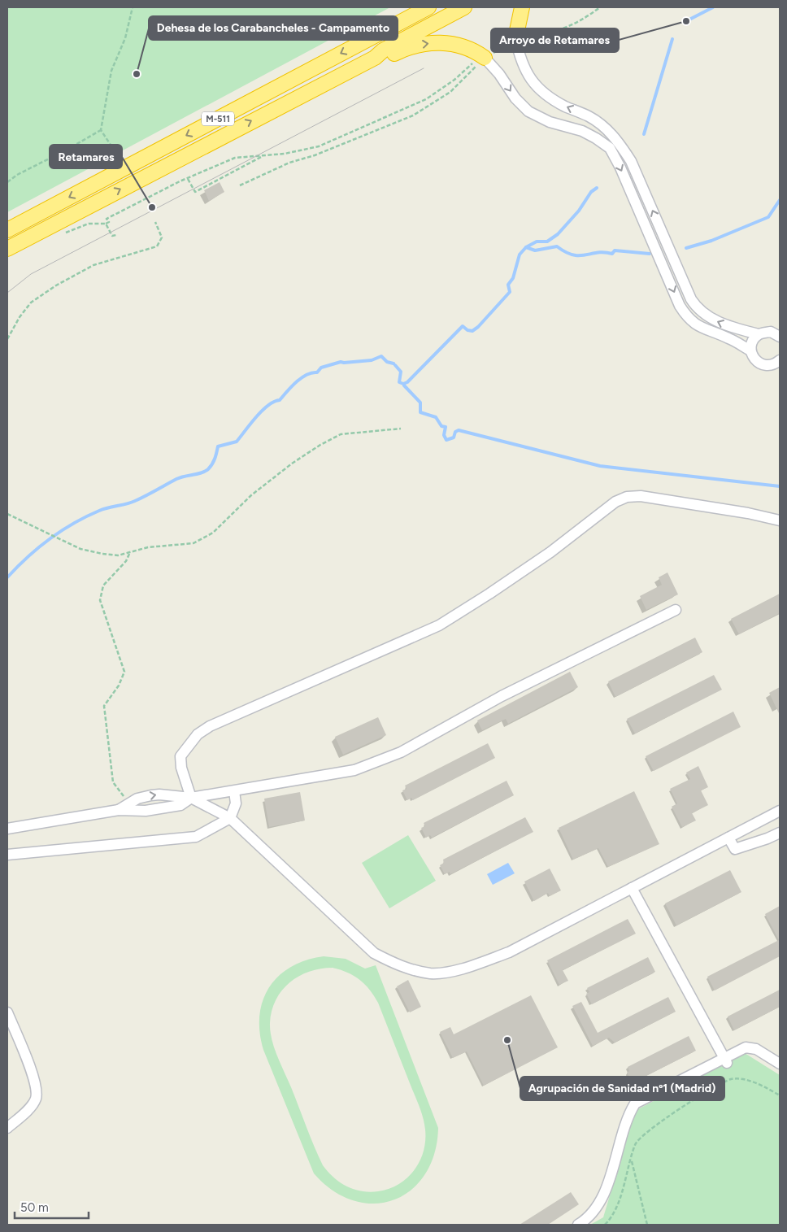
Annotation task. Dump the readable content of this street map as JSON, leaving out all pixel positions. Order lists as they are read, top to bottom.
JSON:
{
  "streets": {
    "highway": ["M-511"]
  },
  "places": [
    "Arroyo de Retamares",
    "Dehesa de los Carabancheles - Campamento",
    "Retamares",
    "Agrupación de Sanidad nº1 (Madrid)"
  ],
  "scale_bar": "50 m"
}
